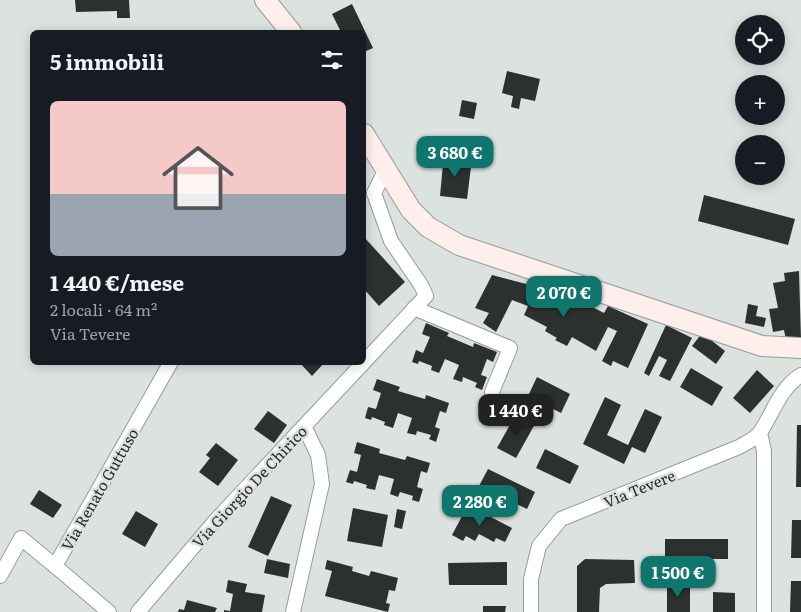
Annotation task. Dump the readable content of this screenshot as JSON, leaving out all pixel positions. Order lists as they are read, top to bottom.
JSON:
{
  "streets": {
    "street": ["Via Giorgio De Chirico", "Via Tevere", "Via Renato Guttuso"]
  },
  "page": {
    "map_buttons": ["+", "−"],
    "heading": "5 immobili",
    "list": [
      {
        "name": "1 440 €/mese",
        "note": "2 locali · 64 m² · Via Tevere"
      }
    ],
    "price": [
      "3 680 €",
      "2 070 €",
      "1 440 €",
      "2 280 €",
      "1 500 €"
    ]
  }
}
